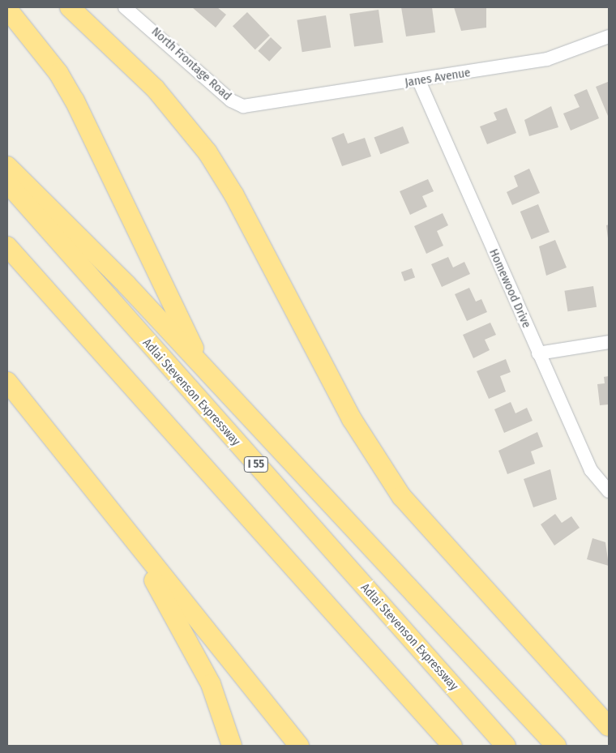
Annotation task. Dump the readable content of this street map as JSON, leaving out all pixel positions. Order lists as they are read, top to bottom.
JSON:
{
  "streets": {
    "highway": ["Adlai Stevenson Expressway", "I 55"],
    "street": ["North Frontage Road", "Janes Avenue", "Homewood Drive"]
  },
  "crossings": [
    ["North Frontage Road", "Janes Avenue"],
    ["Janes Avenue", "Homewood Drive"]
  ]
}
